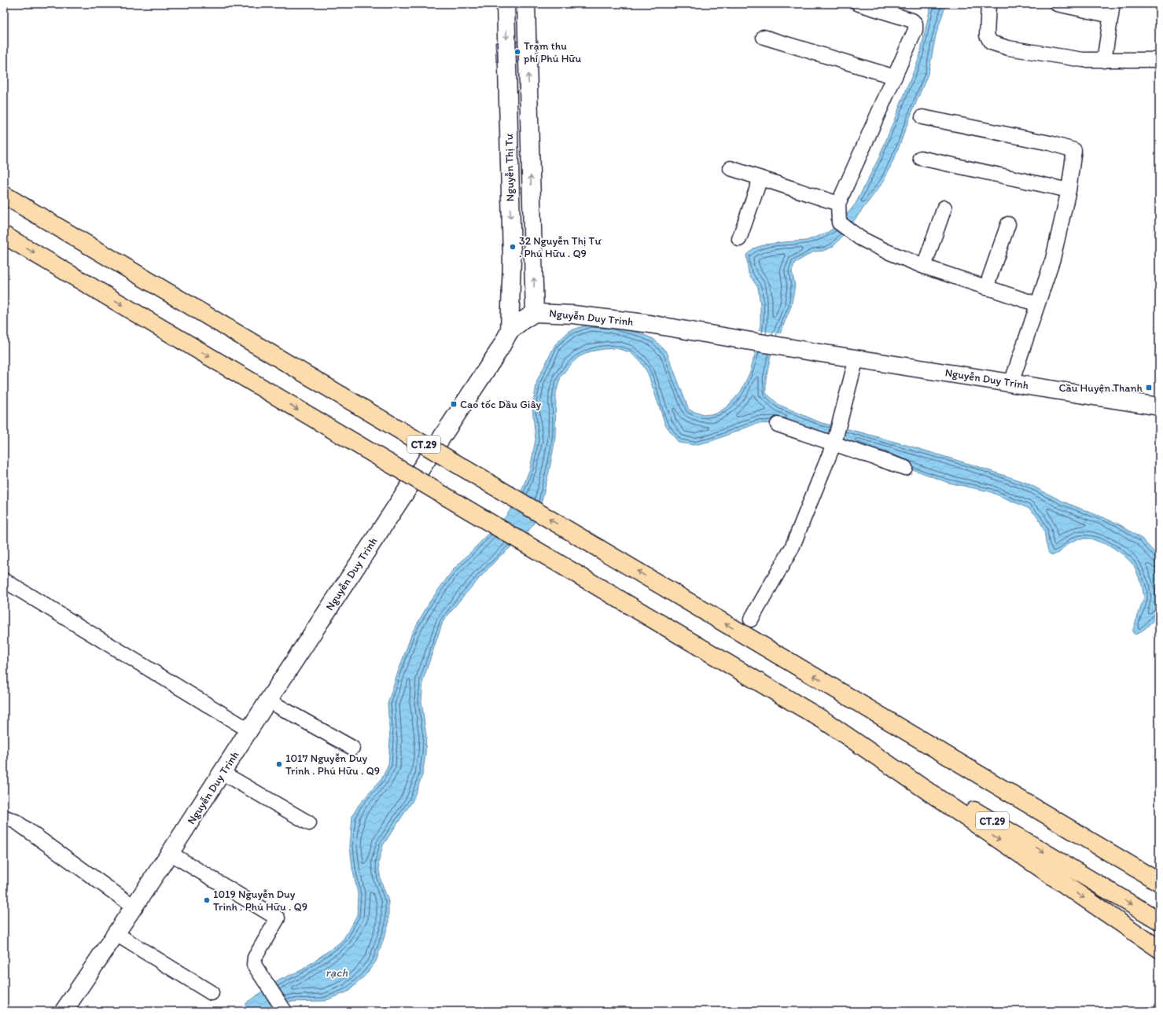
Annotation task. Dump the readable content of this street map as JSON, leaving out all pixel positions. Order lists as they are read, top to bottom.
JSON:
{
  "streets": {
    "highway": ["CT.29"],
    "main road": ["Nguyễn Thị Tư", "Nguyễn Duy Trinh"]
  },
  "crossings": [
    ["Nguyễn Thị Tư", "Nguyễn Duy Trinh"]
  ],
  "water": ["rạch"],
  "places": {
    "other": [
      "Trạm thu phí Phú Hữu",
      "32 Nguyễn Thị Tư . Phú Hữu . Q9",
      "1017 Nguyễn Duy Trinh . Phú Hữu . Q9",
      "1019 Nguyễn Duy Trinh . Phú Hữu . Q9"
    ],
    "transit": ["Cầu Huyện Thanh", "Cao tốc Dầu Giây"]
  }
}
